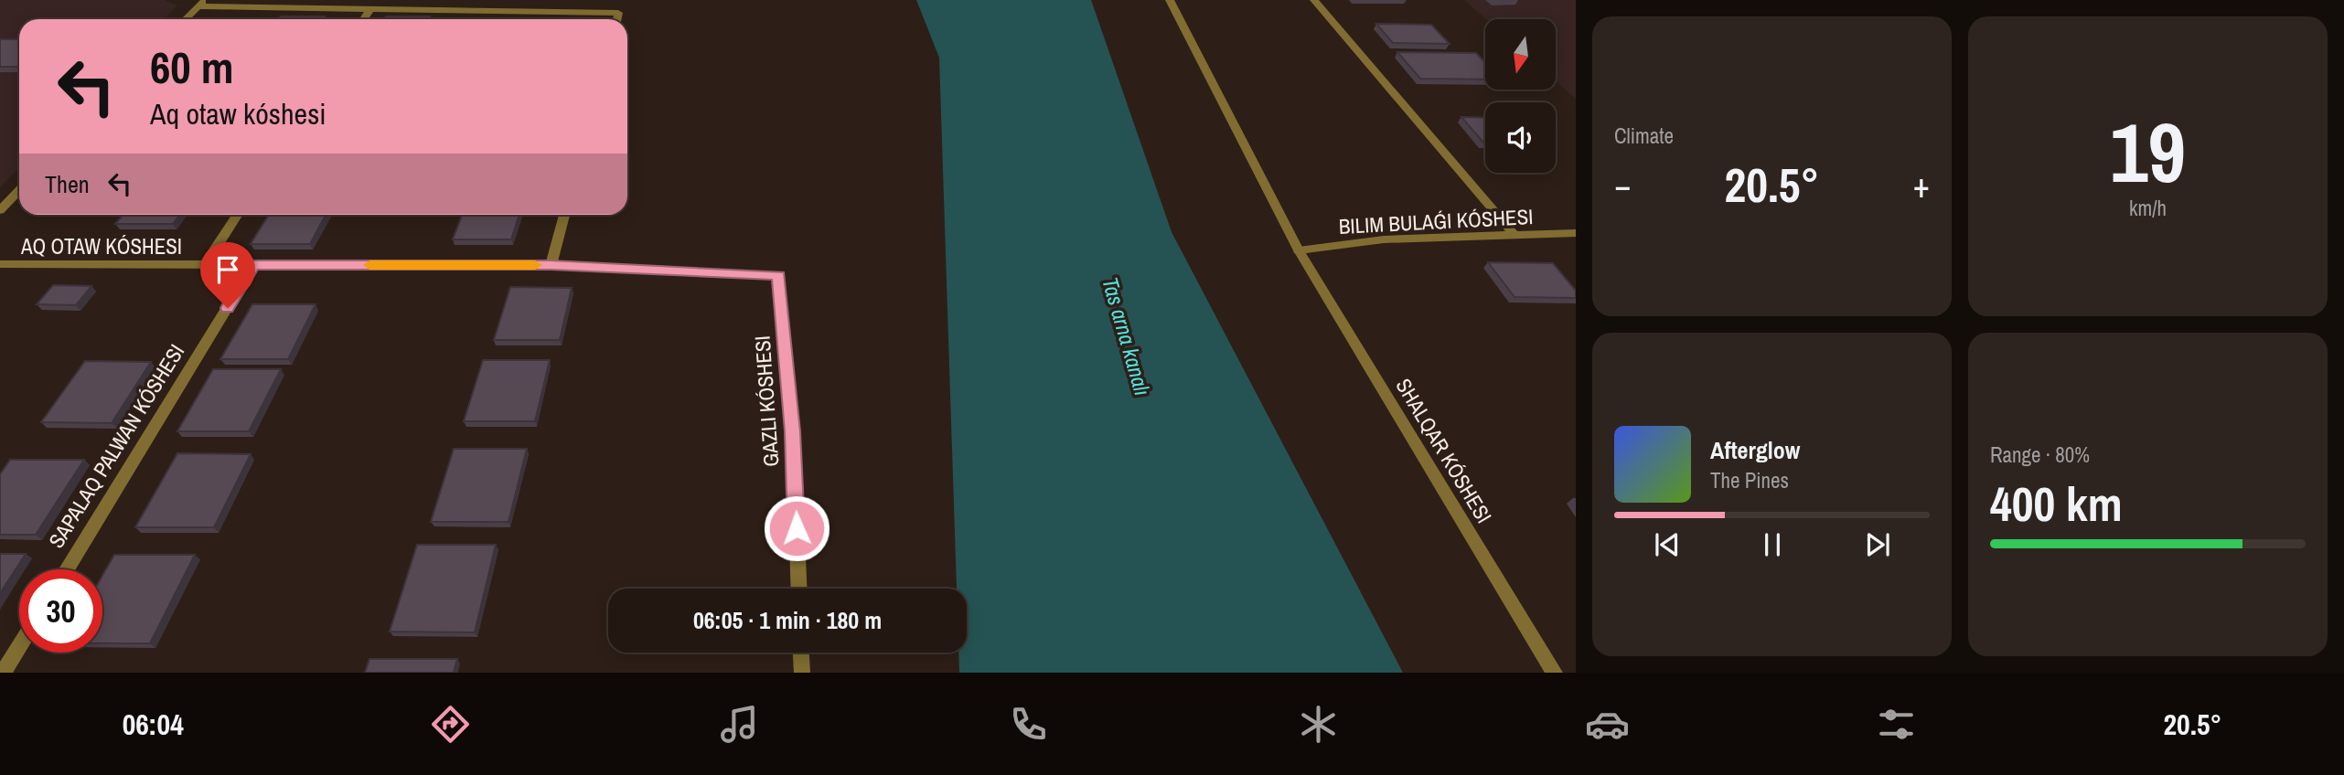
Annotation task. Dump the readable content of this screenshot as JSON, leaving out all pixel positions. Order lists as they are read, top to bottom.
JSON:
{
  "streets": {
    "street": ["AQ OTAW KÓSHESI", "SAPALAQ PALWAN KÓSHESI", "SHALQAR KÓSHESI"]
  },
  "crossings": [
    ["AQ OTAW KÓSHESI", "SAPALAQ PALWAN KÓSHESI"]
  ],
  "water": ["Tas arna kanalı"],
  "north": "bottom",
  "page": {
    "tile": [
      "Climate",
      ["19", "km/h"],
      ["Range · 80%", "400 km"]
    ],
    "turn": ["60 m", "Aq otaw kóshesi"],
    "then": "Then",
    "heat": ["−", "20.5°", "+"],
    "song": ["Afterglow", "The Pines"],
    "limit": "30",
    "trip": "06:05 · 1 min · 180 m",
    "tabs": ["06:04", "20.5°"]
  }
}
